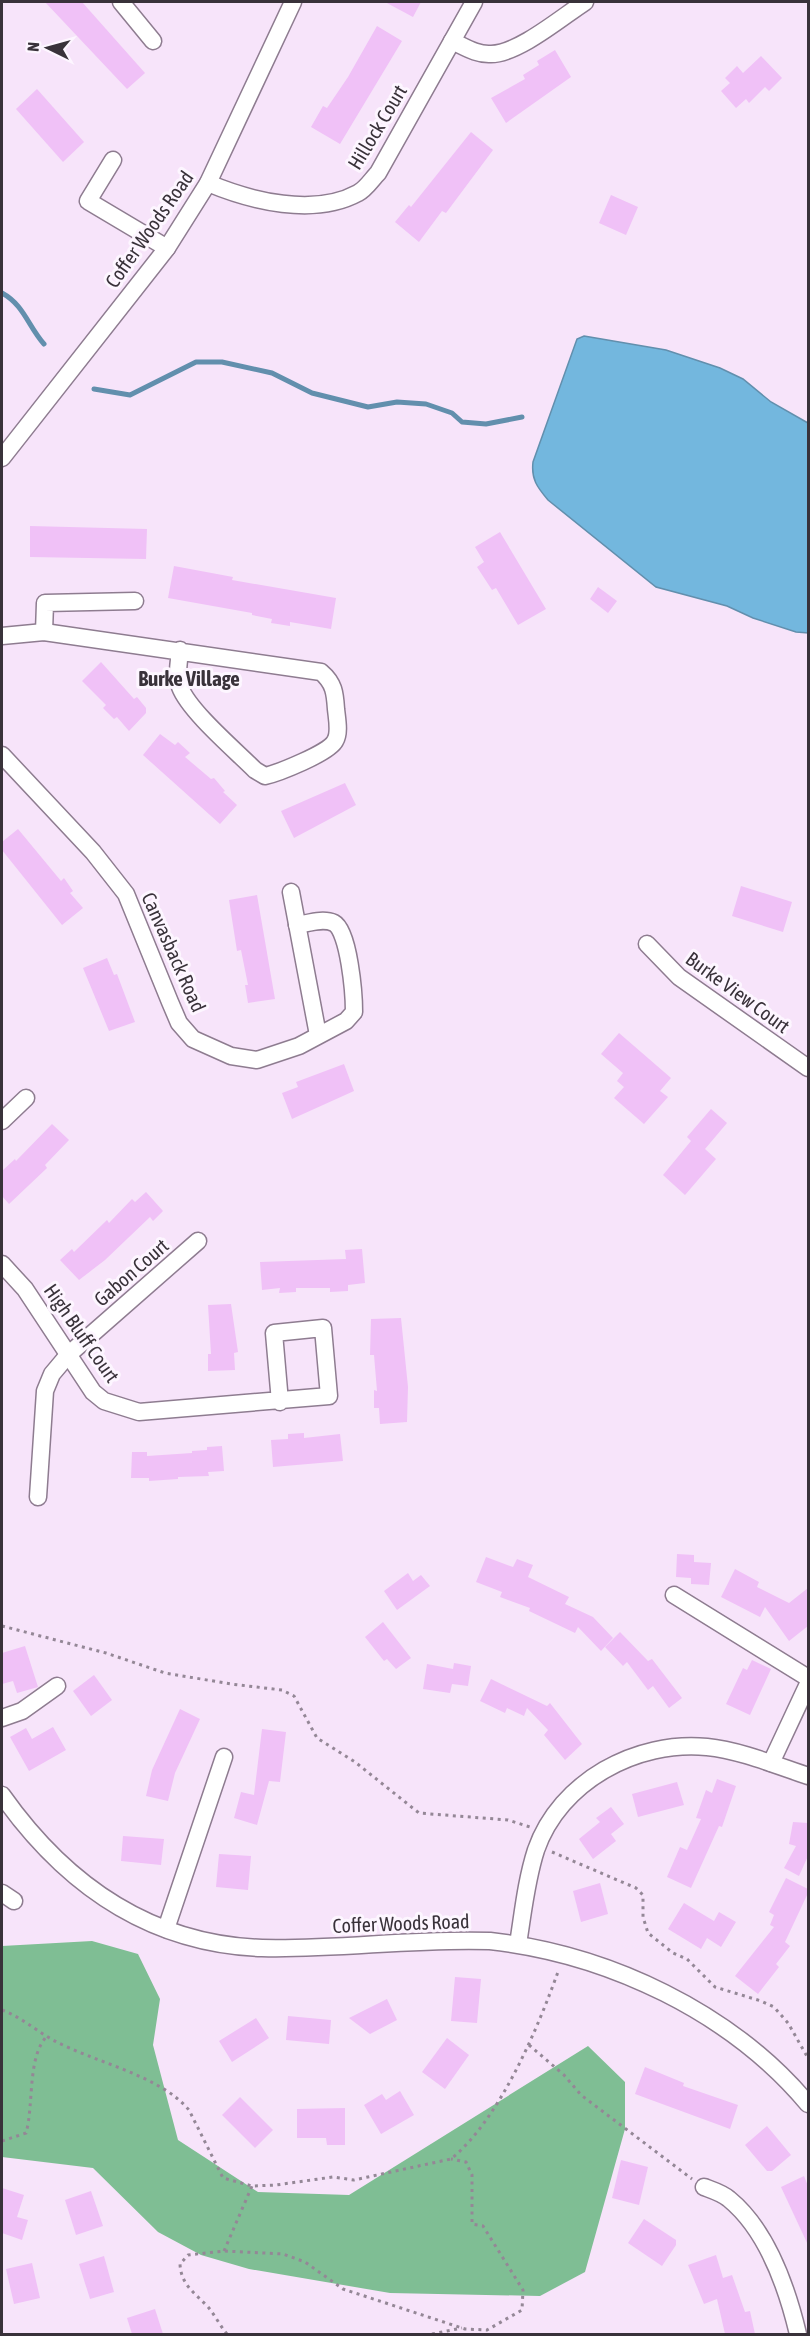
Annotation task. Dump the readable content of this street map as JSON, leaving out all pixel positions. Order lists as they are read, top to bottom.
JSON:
{
  "streets": {
    "street": [
      "Hillock Court",
      "Coffer Woods Road",
      "Canvasback Road",
      "Burke View Court",
      "Gabon Court",
      "High Bluff Court"
    ]
  },
  "crossings": [
    ["Hillock Court", "Coffer Woods Road"],
    ["Gabon Court", "High Bluff Court"]
  ],
  "districts": ["Burke Village"],
  "north": "left"
}
